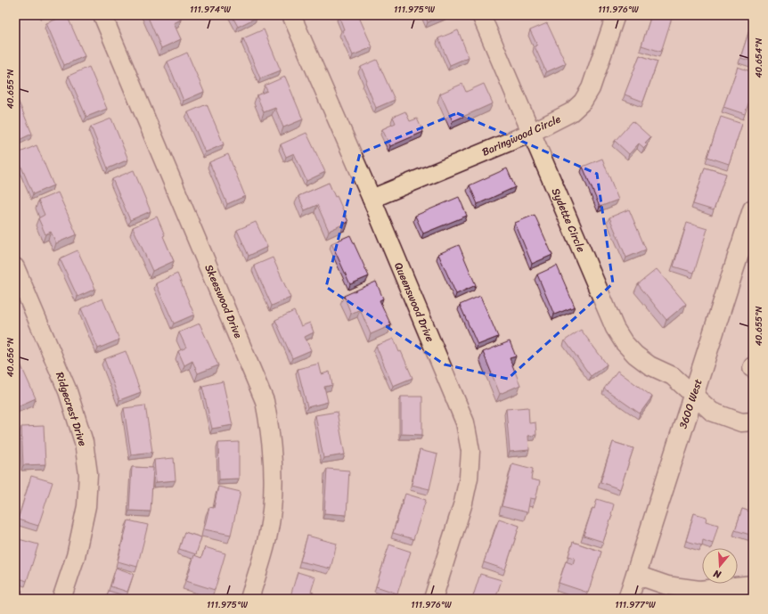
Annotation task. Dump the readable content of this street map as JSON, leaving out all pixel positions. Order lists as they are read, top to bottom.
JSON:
{
  "streets": {
    "street": [
      "Baringwood Circle",
      "Sydette Circle",
      "Skeeswood Drive",
      "Queenswood Drive",
      "3600 West",
      "Ridgecrest Drive"
    ]
  },
  "crossings": [
    ["Baringwood Circle", "Sydette Circle"],
    ["Baringwood Circle", "Queenswood Drive"],
    ["Sydette Circle", "3600 West"]
  ],
  "north": "bottom",
  "coordinates": [
    "111.974°W",
    "111.975°W",
    "111.976°W",
    "40.654°N",
    "40.655°N",
    "40.656°N",
    "111.977°W"
  ]
}
